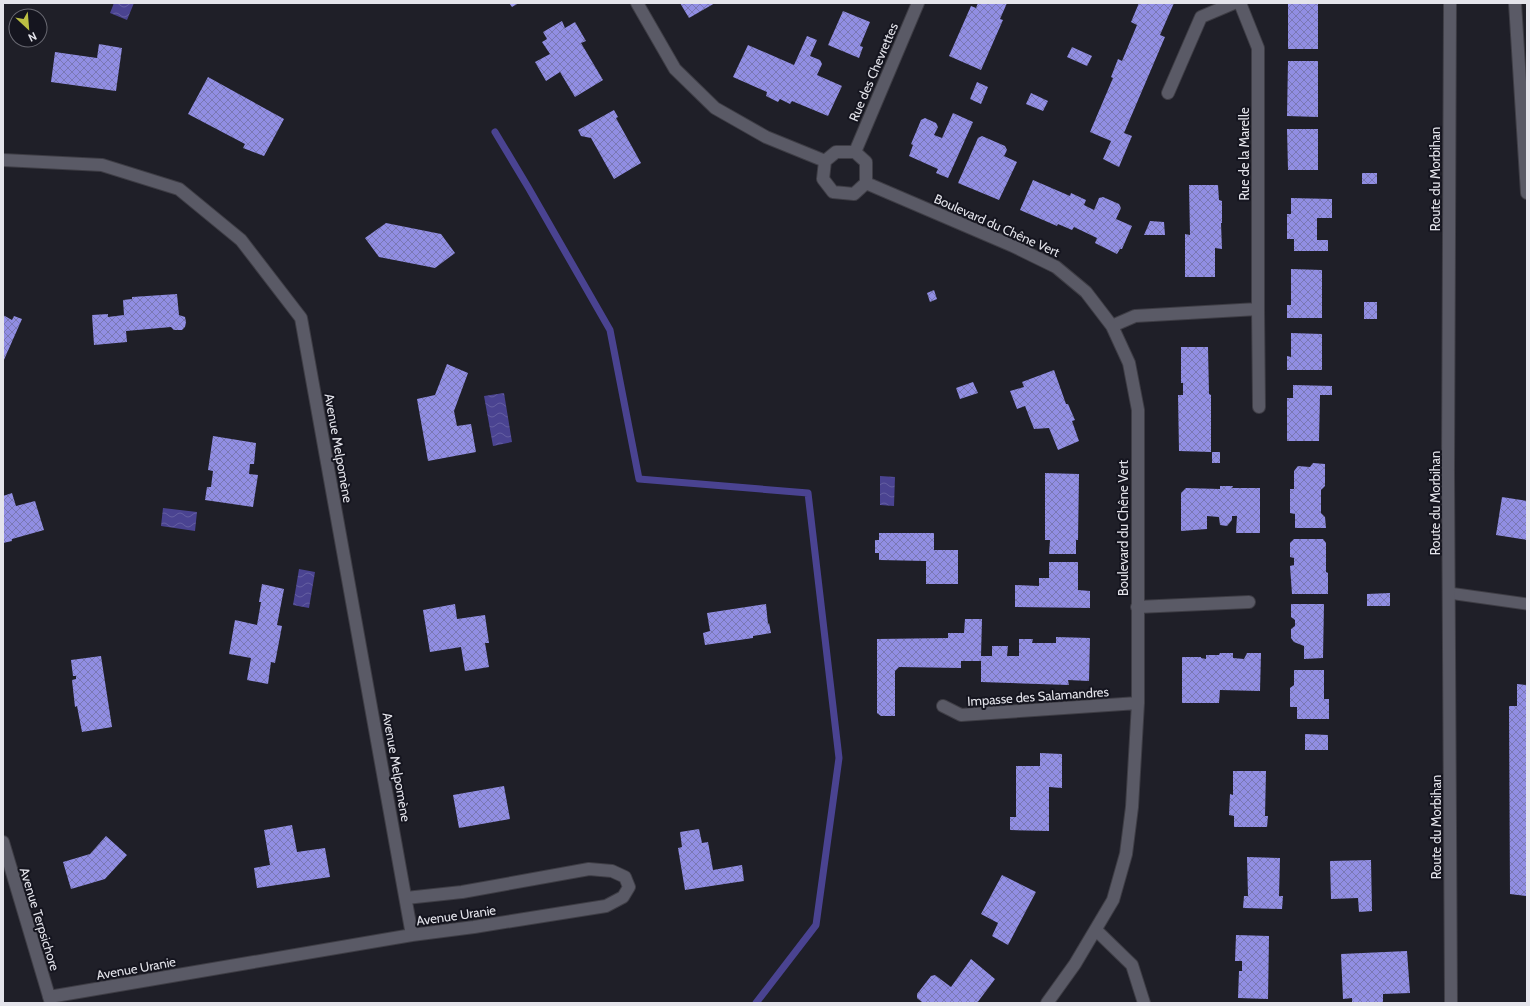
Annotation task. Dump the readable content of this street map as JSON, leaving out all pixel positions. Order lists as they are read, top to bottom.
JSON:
{
  "streets": {
    "street": [
      "Rue des Chevrettes",
      "Rue de la Marelle",
      "Route du Morbihan",
      "Boulevard du Chêne Vert",
      "Avenue Melpomène",
      "Impasse des Salamandres",
      "Avenue Uranie",
      "Avenue Terpsichore"
    ]
  },
  "crossings": [
    ["Rue des Chevrettes", "Boulevard du Chêne Vert"],
    ["Boulevard du Chêne Vert", "Impasse des Salamandres"],
    ["Avenue Melpomène", "Avenue Uranie"],
    ["Avenue Uranie", "Avenue Terpsichore"]
  ],
  "north": "bottom right"
}
